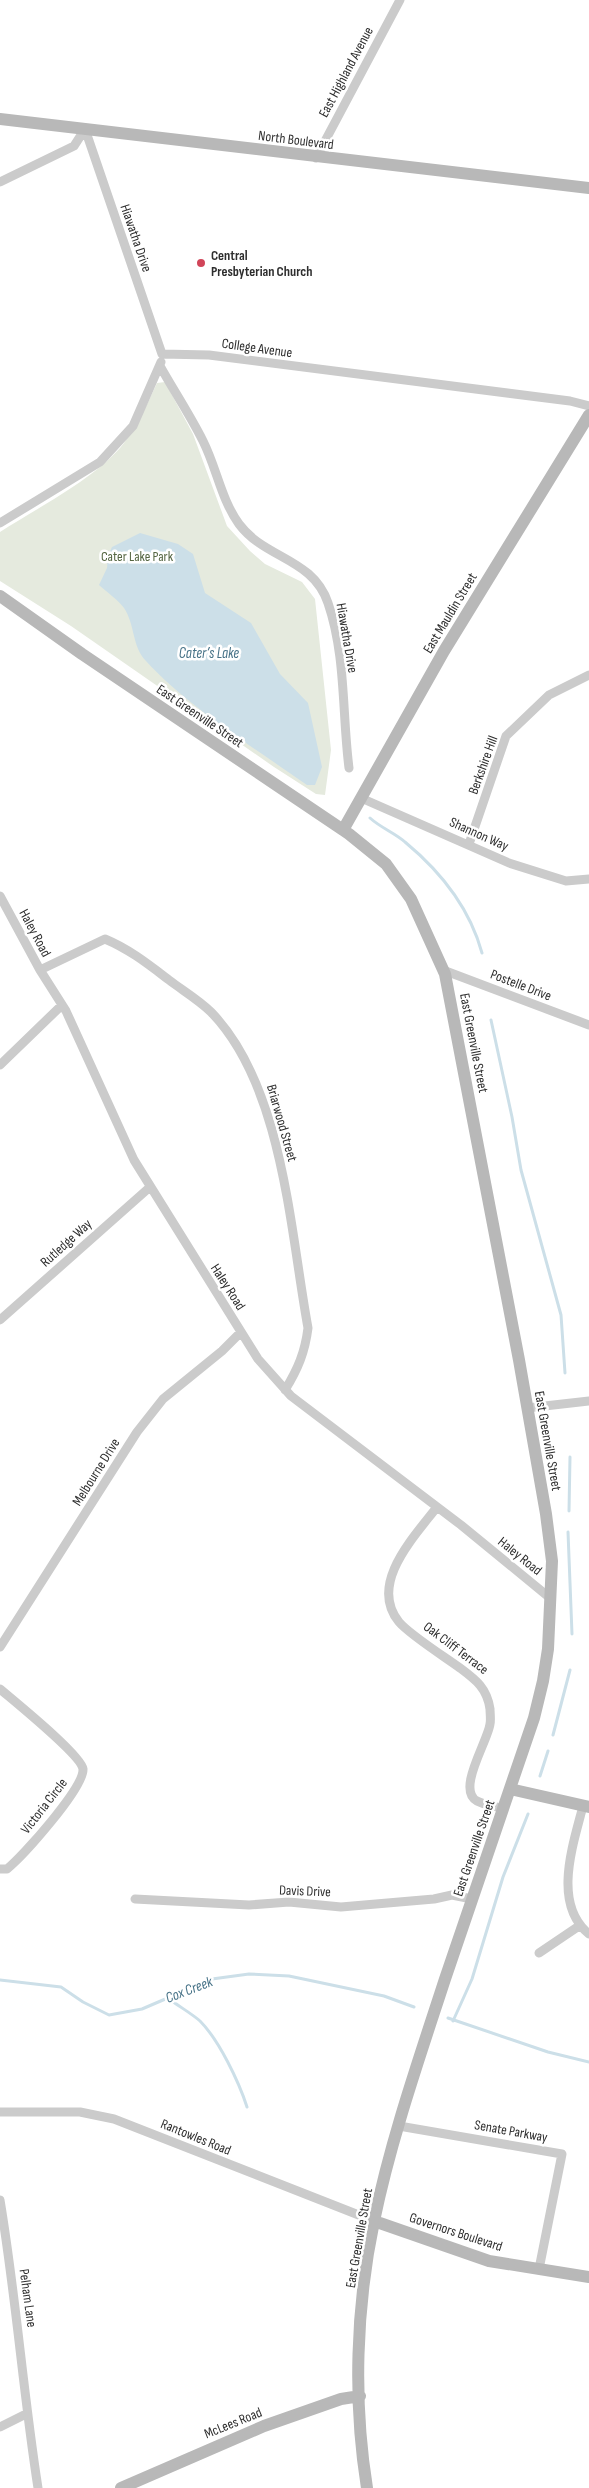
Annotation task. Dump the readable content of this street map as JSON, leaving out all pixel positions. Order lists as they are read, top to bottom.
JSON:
{
  "streets": {
    "main road": [
      "North Boulevard",
      "East Mauldin Street",
      "East Greenville Street",
      "Governors Boulevard",
      "McLees Road"
    ],
    "street": [
      "East Highland Avenue",
      "Hiawatha Drive",
      "College Avenue",
      "Berkshire Hill",
      "Shannon Way",
      "Haley Road",
      "Postelle Drive",
      "Briarwood Street",
      "Rutledge Way",
      "Melbourne Drive",
      "Oak Cliff Terrace",
      "Victoria Circle",
      "Davis Drive",
      "Senate Parkway",
      "Rantowles Road",
      "Pelham Lane"
    ]
  },
  "crossings": [
    ["East Highland Avenue", "North Boulevard"],
    ["North Boulevard", "Hiawatha Drive"],
    ["Hiawatha Drive", "College Avenue"],
    ["East Mauldin Street", "East Greenville Street"],
    ["East Mauldin Street", "Shannon Way"],
    ["East Greenville Street", "Haley Road"],
    ["East Greenville Street", "Postelle Drive"],
    ["East Greenville Street", "Oak Cliff Terrace"],
    ["East Greenville Street", "Davis Drive"],
    ["East Greenville Street", "Senate Parkway"],
    ["East Greenville Street", "Rantowles Road"],
    ["East Greenville Street", "Governors Boulevard"],
    ["East Greenville Street", "McLees Road"],
    ["Berkshire Hill", "Shannon Way"],
    ["Haley Road", "Briarwood Street"],
    ["Haley Road", "Rutledge Way"],
    ["Haley Road", "Melbourne Drive"],
    ["Haley Road", "Oak Cliff Terrace"],
    ["Senate Parkway", "Governors Boulevard"],
    ["Rantowles Road", "Governors Boulevard"]
  ],
  "water": ["Cater’s Lake", "Cox Creek"],
  "parks": ["Cater Lake Park"],
  "places": ["Central Presbyterian Church"]
}
